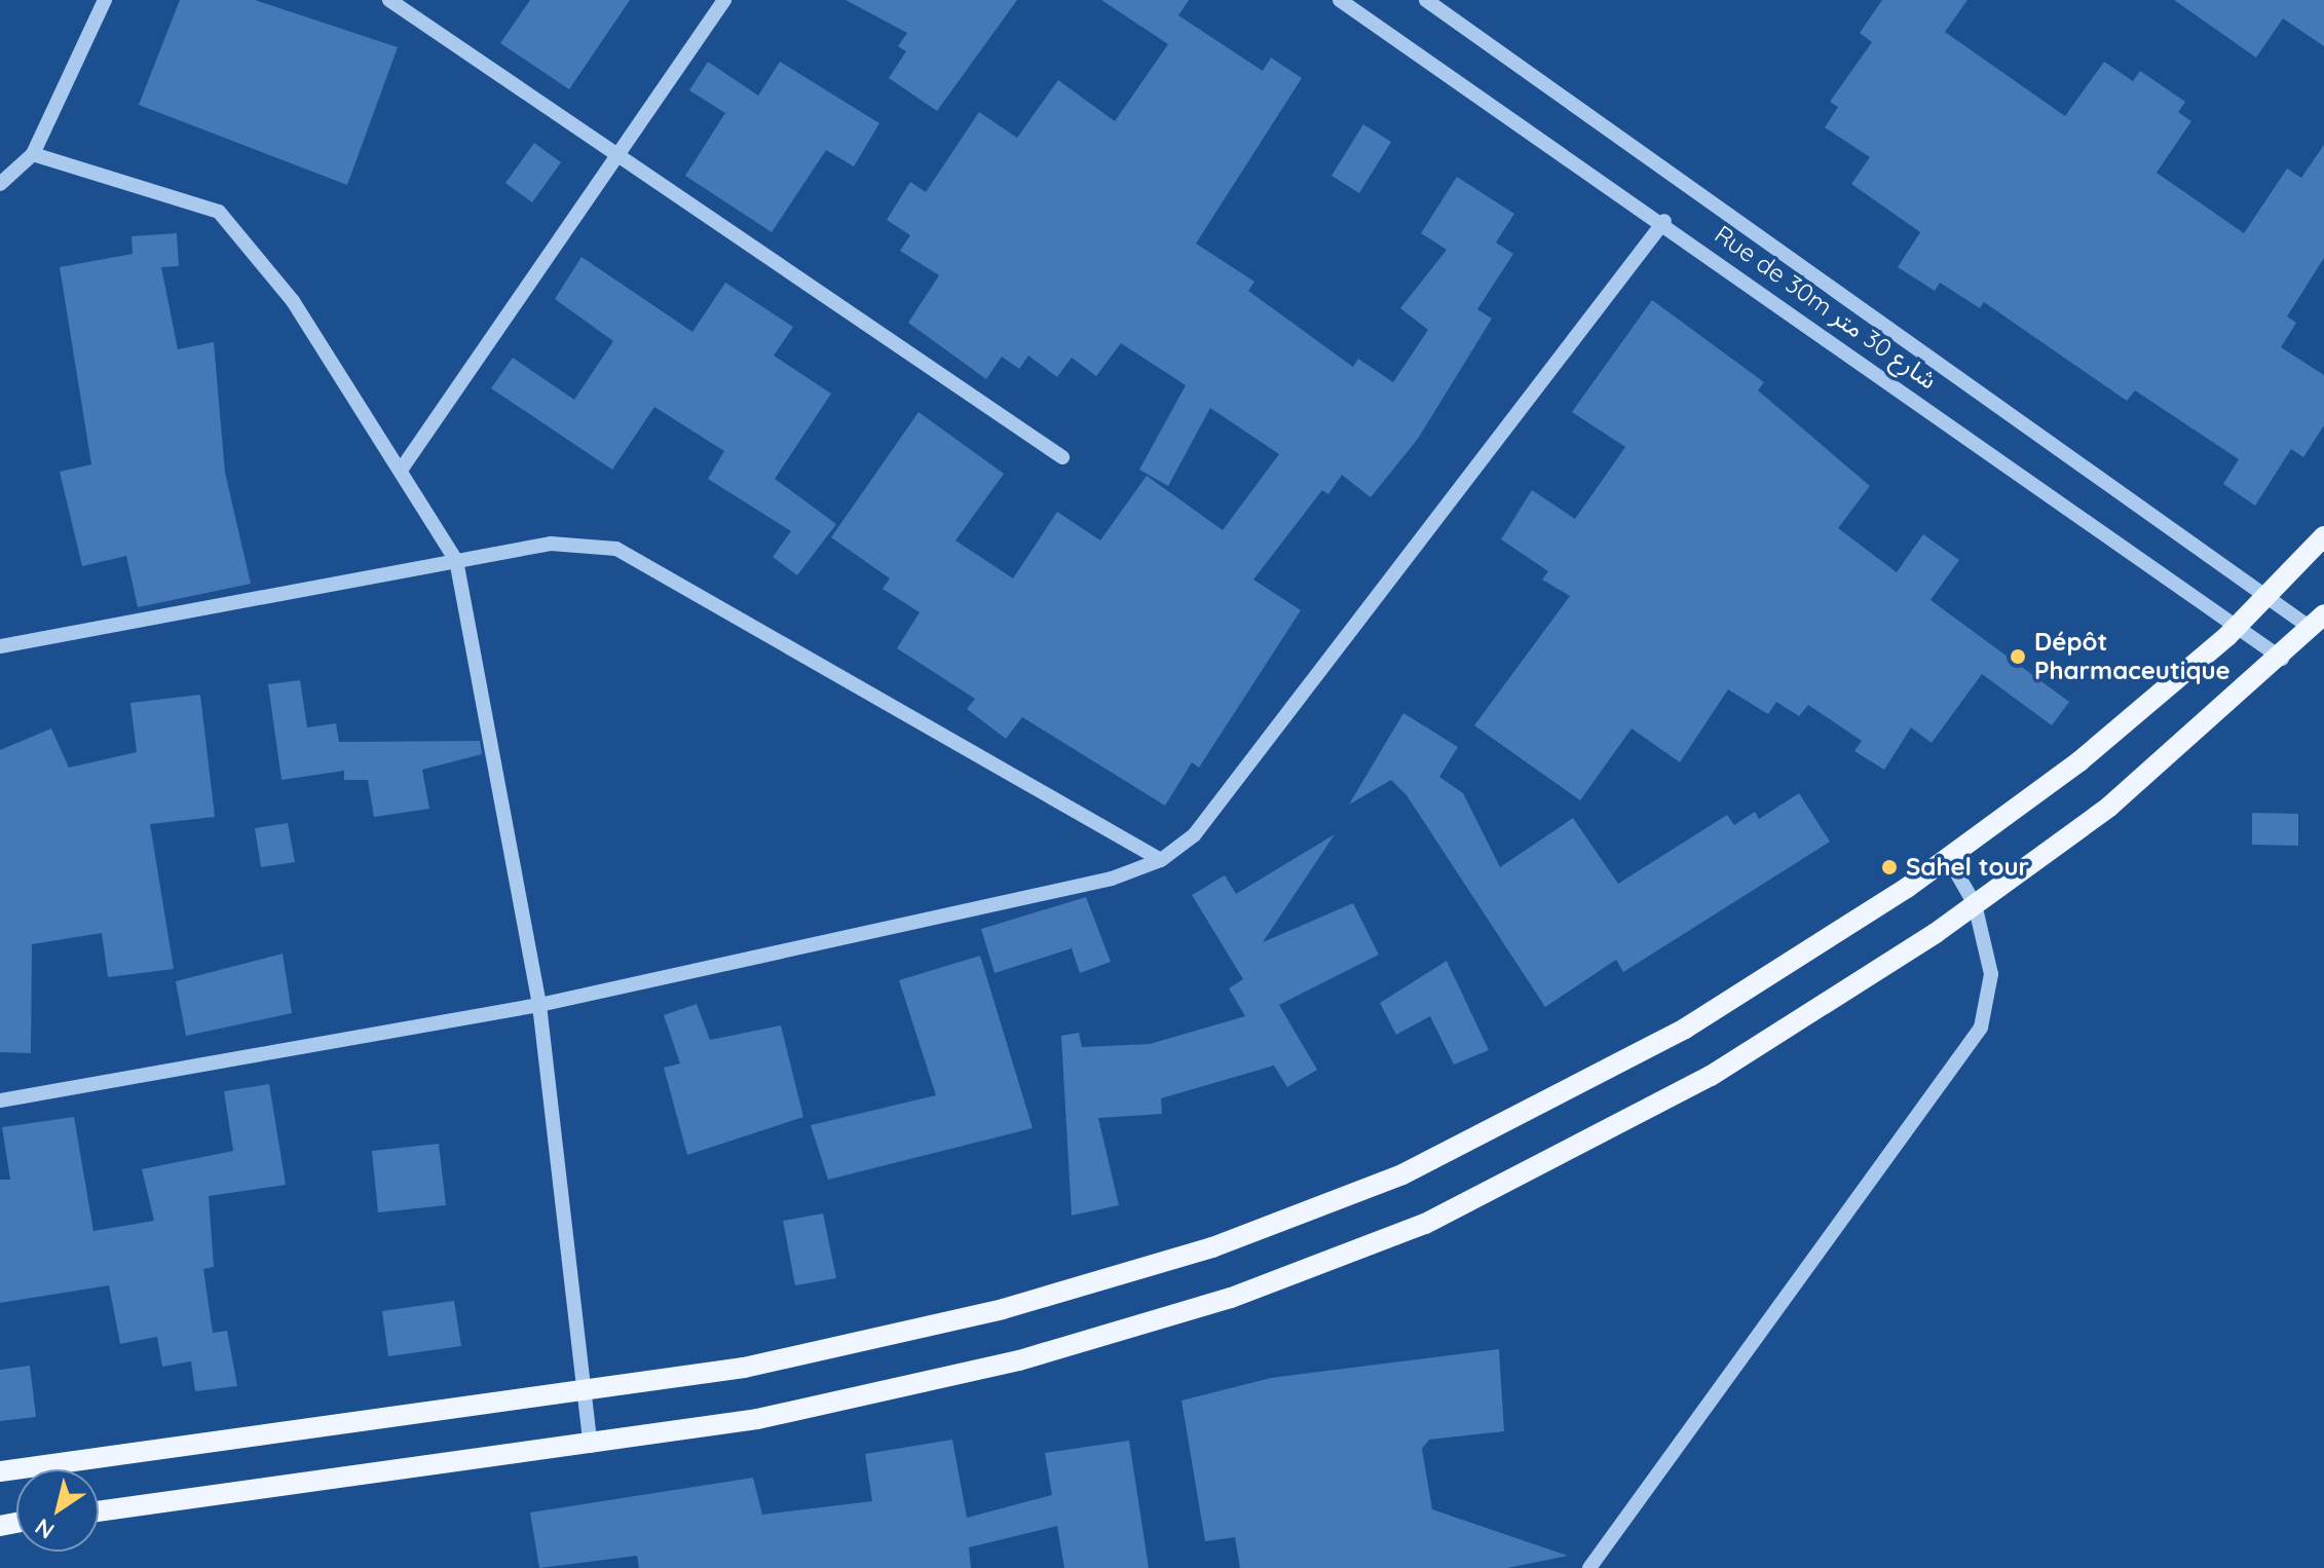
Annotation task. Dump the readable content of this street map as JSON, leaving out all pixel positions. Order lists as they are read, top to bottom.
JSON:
{
  "streets": {
    "street": ["Rue de 30m شارع 30 متر"]
  },
  "places": ["Dépôt Pharmaceutique", "Sahel tour"],
  "north": "bottom left"
}
